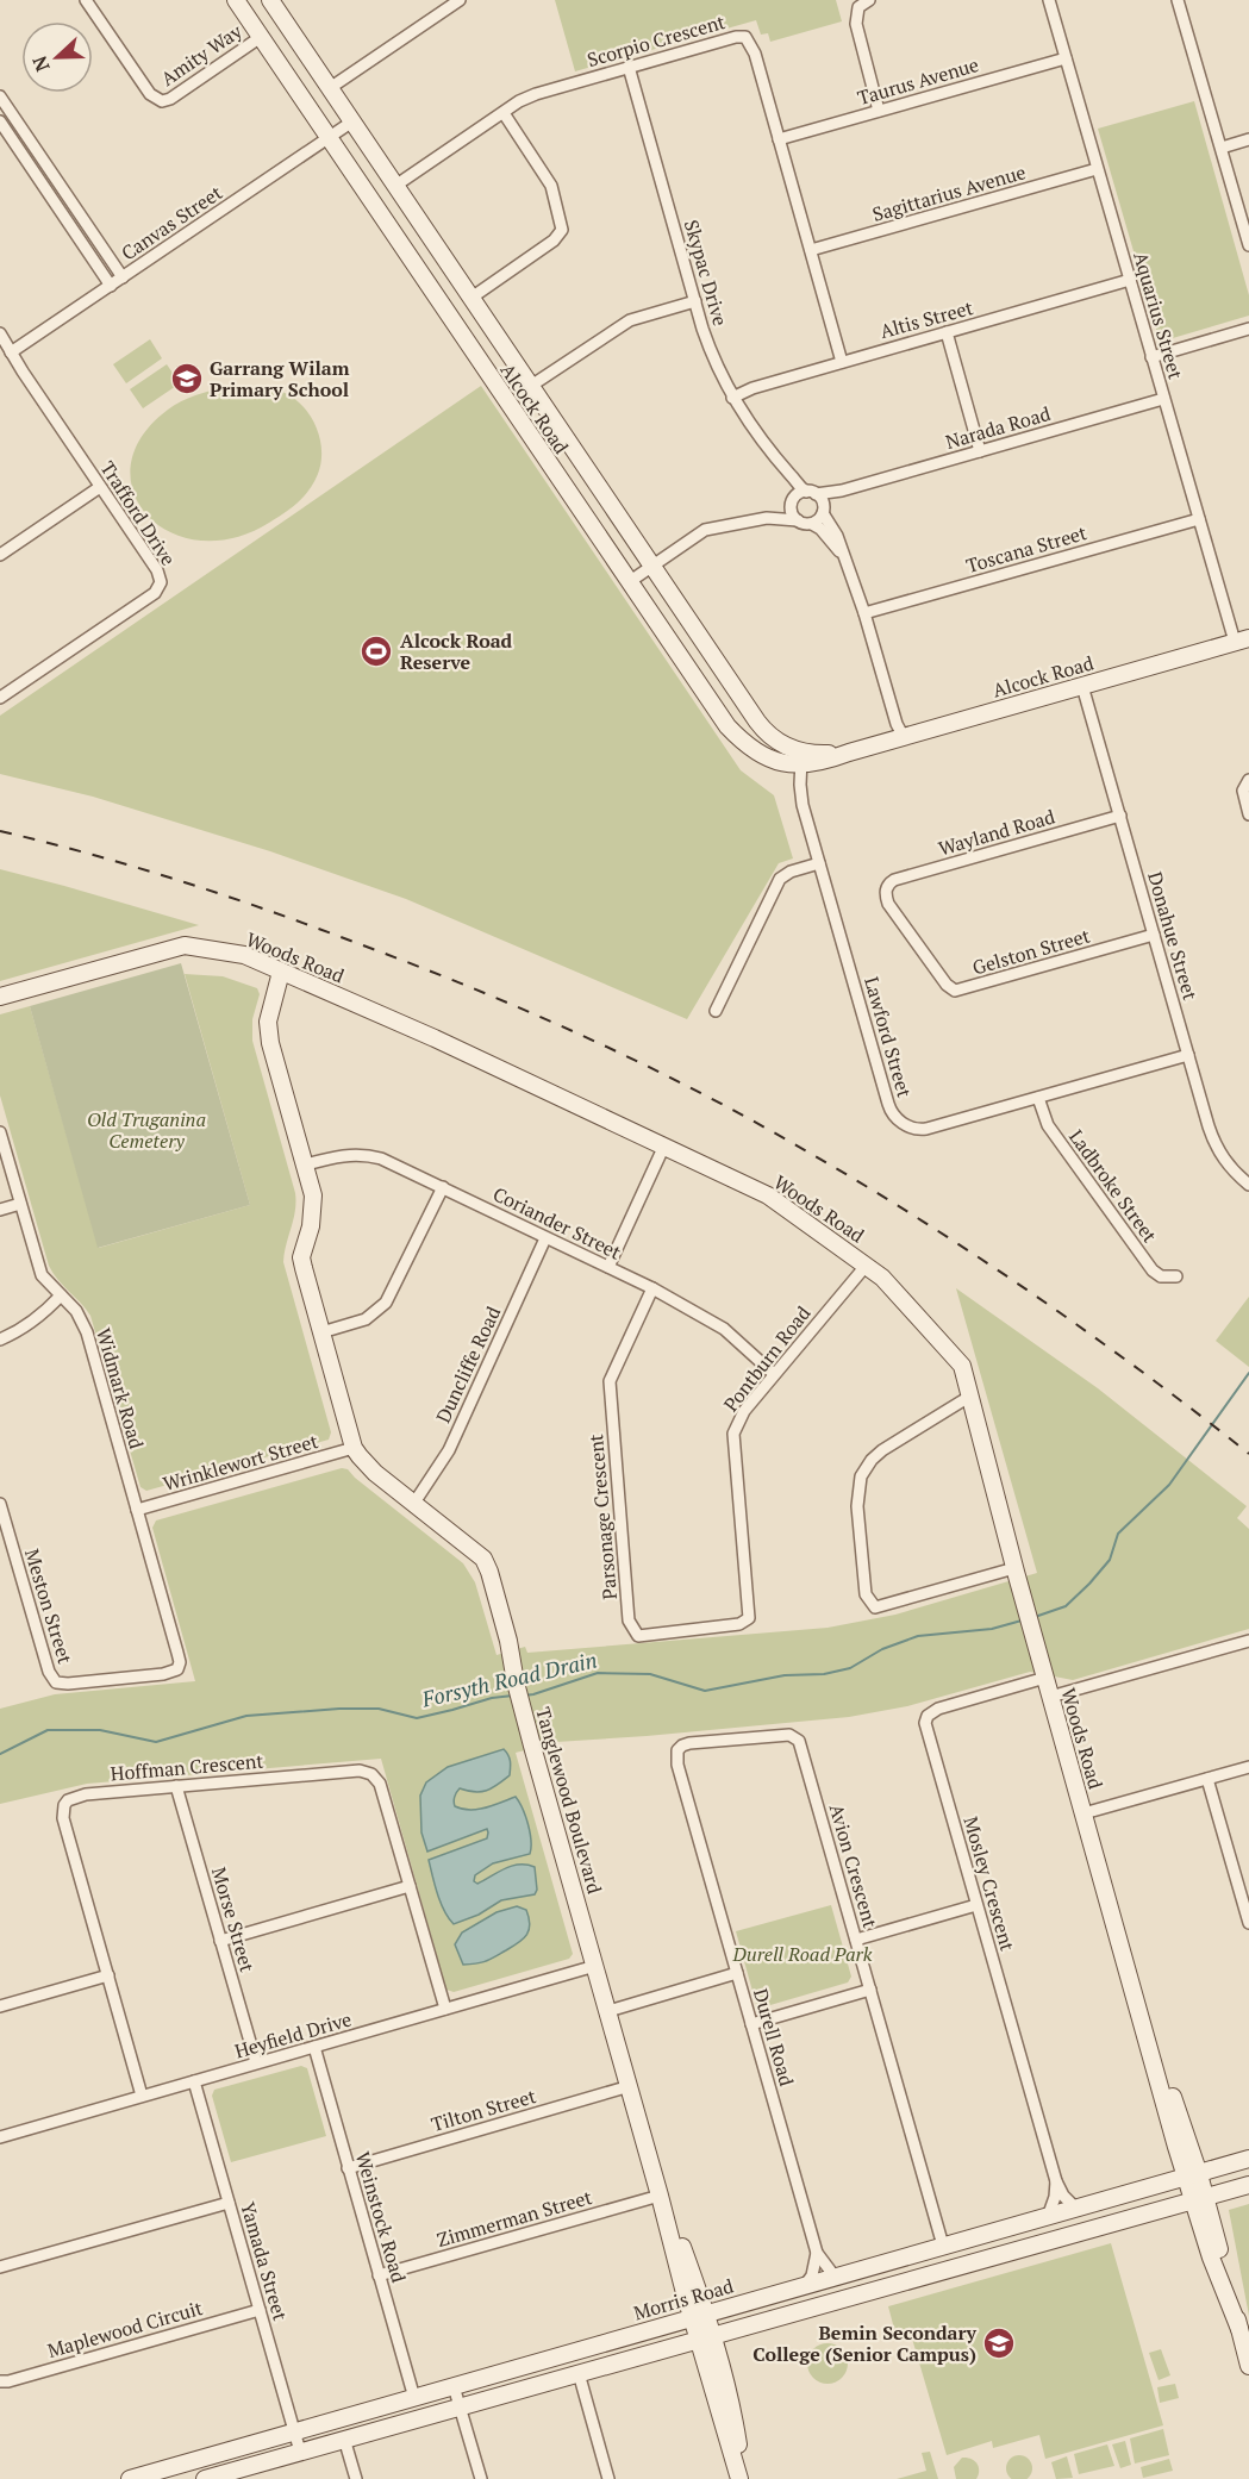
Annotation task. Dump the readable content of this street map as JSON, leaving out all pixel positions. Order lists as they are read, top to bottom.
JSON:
{
  "streets": {
    "street": [
      "Scorpio Crescent",
      "Amity Way",
      "Taurus Avenue",
      "Sagittarius Avenue",
      "Canvas Street",
      "Skypac Drive",
      "Aquarius Street",
      "Altis Street",
      "Alcock Road",
      "Narada Road",
      "Trafford Drive",
      "Toscana Street",
      "Wayland Road",
      "Donahue Street",
      "Gelston Street",
      "Woods Road",
      "Lawford Street",
      "Ladbroke Street",
      "Coriander Street",
      "Pontburn Road",
      "Duncliffe Road",
      "Widmark Road",
      "Wrinklewort Street",
      "Parsonage Crescent",
      "Meston Street",
      "Hoffman Crescent",
      "Tanglewood Boulevard",
      "Avion Crescent",
      "Mosley Crescent",
      "Morse Street",
      "Heyfield Drive",
      "Durell Road",
      "Tilton Street",
      "Weinstock Road",
      "Zimmerman Street",
      "Yamada Street",
      "Morris Road",
      "Maplewood Circuit"
    ]
  },
  "crossings": [
    ["Scorpio Crescent", "Taurus Avenue"],
    ["Scorpio Crescent", "Sagittarius Avenue"],
    ["Scorpio Crescent", "Skypac Drive"],
    ["Scorpio Crescent", "Altis Street"],
    ["Scorpio Crescent", "Alcock Road"],
    ["Amity Way", "Alcock Road"],
    ["Taurus Avenue", "Aquarius Street"],
    ["Sagittarius Avenue", "Aquarius Street"],
    ["Canvas Street", "Alcock Road"],
    ["Canvas Street", "Trafford Drive"],
    ["Skypac Drive", "Altis Street"],
    ["Skypac Drive", "Narada Road"],
    ["Aquarius Street", "Altis Street"],
    ["Aquarius Street", "Alcock Road"],
    ["Aquarius Street", "Narada Road"],
    ["Aquarius Street", "Toscana Street"],
    ["Alcock Road", "Donahue Street"],
    ["Alcock Road", "Lawford Street"],
    ["Wayland Road", "Donahue Street"],
    ["Wayland Road", "Gelston Street"],
    ["Donahue Street", "Gelston Street"],
    ["Donahue Street", "Lawford Street"],
    ["Woods Road", "Pontburn Road"],
    ["Woods Road", "Tanglewood Boulevard"],
    ["Woods Road", "Mosley Crescent"],
    ["Woods Road", "Morris Road"],
    ["Lawford Street", "Ladbroke Street"],
    ["Coriander Street", "Pontburn Road"],
    ["Coriander Street", "Duncliffe Road"],
    ["Coriander Street", "Parsonage Crescent"],
    ["Coriander Street", "Tanglewood Boulevard"],
    ["Pontburn Road", "Parsonage Crescent"],
    ["Duncliffe Road", "Tanglewood Boulevard"],
    ["Widmark Road", "Wrinklewort Street"],
    ["Widmark Road", "Meston Street"],
    ["Wrinklewort Street", "Tanglewood Boulevard"],
    ["Hoffman Crescent", "Morse Street"],
    ["Hoffman Crescent", "Heyfield Drive"],
    ["Tanglewood Boulevard", "Heyfield Drive"],
    ["Tanglewood Boulevard", "Tilton Street"],
    ["Tanglewood Boulevard", "Zimmerman Street"],
    ["Tanglewood Boulevard", "Morris Road"],
    ["Avion Crescent", "Durell Road"],
    ["Avion Crescent", "Morris Road"],
    ["Mosley Crescent", "Morris Road"],
    ["Morse Street", "Heyfield Drive"],
    ["Heyfield Drive", "Weinstock Road"],
    ["Heyfield Drive", "Yamada Street"],
    ["Durell Road", "Morris Road"],
    ["Tilton Street", "Weinstock Road"],
    ["Weinstock Road", "Zimmerman Street"],
    ["Weinstock Road", "Morris Road"],
    ["Yamada Street", "Morris Road"],
    ["Yamada Street", "Maplewood Circuit"]
  ],
  "water": ["Forsyth Road Drain"],
  "parks": ["Old Truganina Cemetery", "Durell Road Park"],
  "places": {
    "school or university": ["Garrang Wilam Primary School", "Bemin Secondary College (Senior Campus)"],
    "sports": ["Alcock Road Reserve"]
  },
  "north": "left"
}
